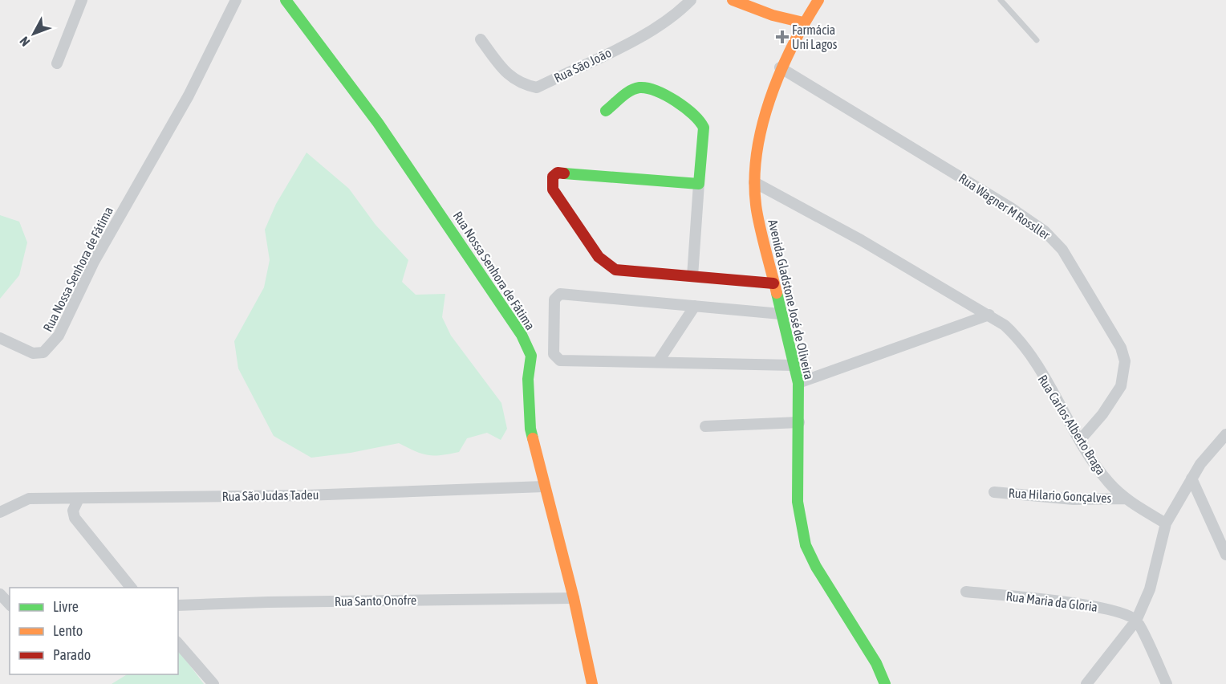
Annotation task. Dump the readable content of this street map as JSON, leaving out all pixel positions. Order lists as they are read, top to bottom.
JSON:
{
  "streets": {
    "street": [
      "Rua São João",
      "Rua Wagner M Rossller",
      "Rua Nossa Senhora de Fátima",
      "Avenida Gladstone José de Oliveira",
      "Rua Carlos Alberto Braga",
      "Rua São Judas Tadeu",
      "Rua Hilario Gonçalves",
      "Rua Santo Onofre",
      "Rua Maria da Gloria"
    ]
  },
  "crossings": [
    ["Rua Wagner M Rossller", "Avenida Gladstone José de Oliveira"],
    ["Rua Wagner M Rossller", "Rua Carlos Alberto Braga"],
    ["Rua Nossa Senhora de Fátima", "Rua São Judas Tadeu"],
    ["Rua Nossa Senhora de Fátima", "Rua Santo Onofre"],
    ["Avenida Gladstone José de Oliveira", "Rua Carlos Alberto Braga"],
    ["Rua Carlos Alberto Braga", "Rua Hilario Gonçalves"]
  ],
  "places": {
    "health": ["Farmácia Uni Lagos"]
  },
  "legend": ["Livre", "Lento", "Parado"],
  "north": "bottom left"
}
